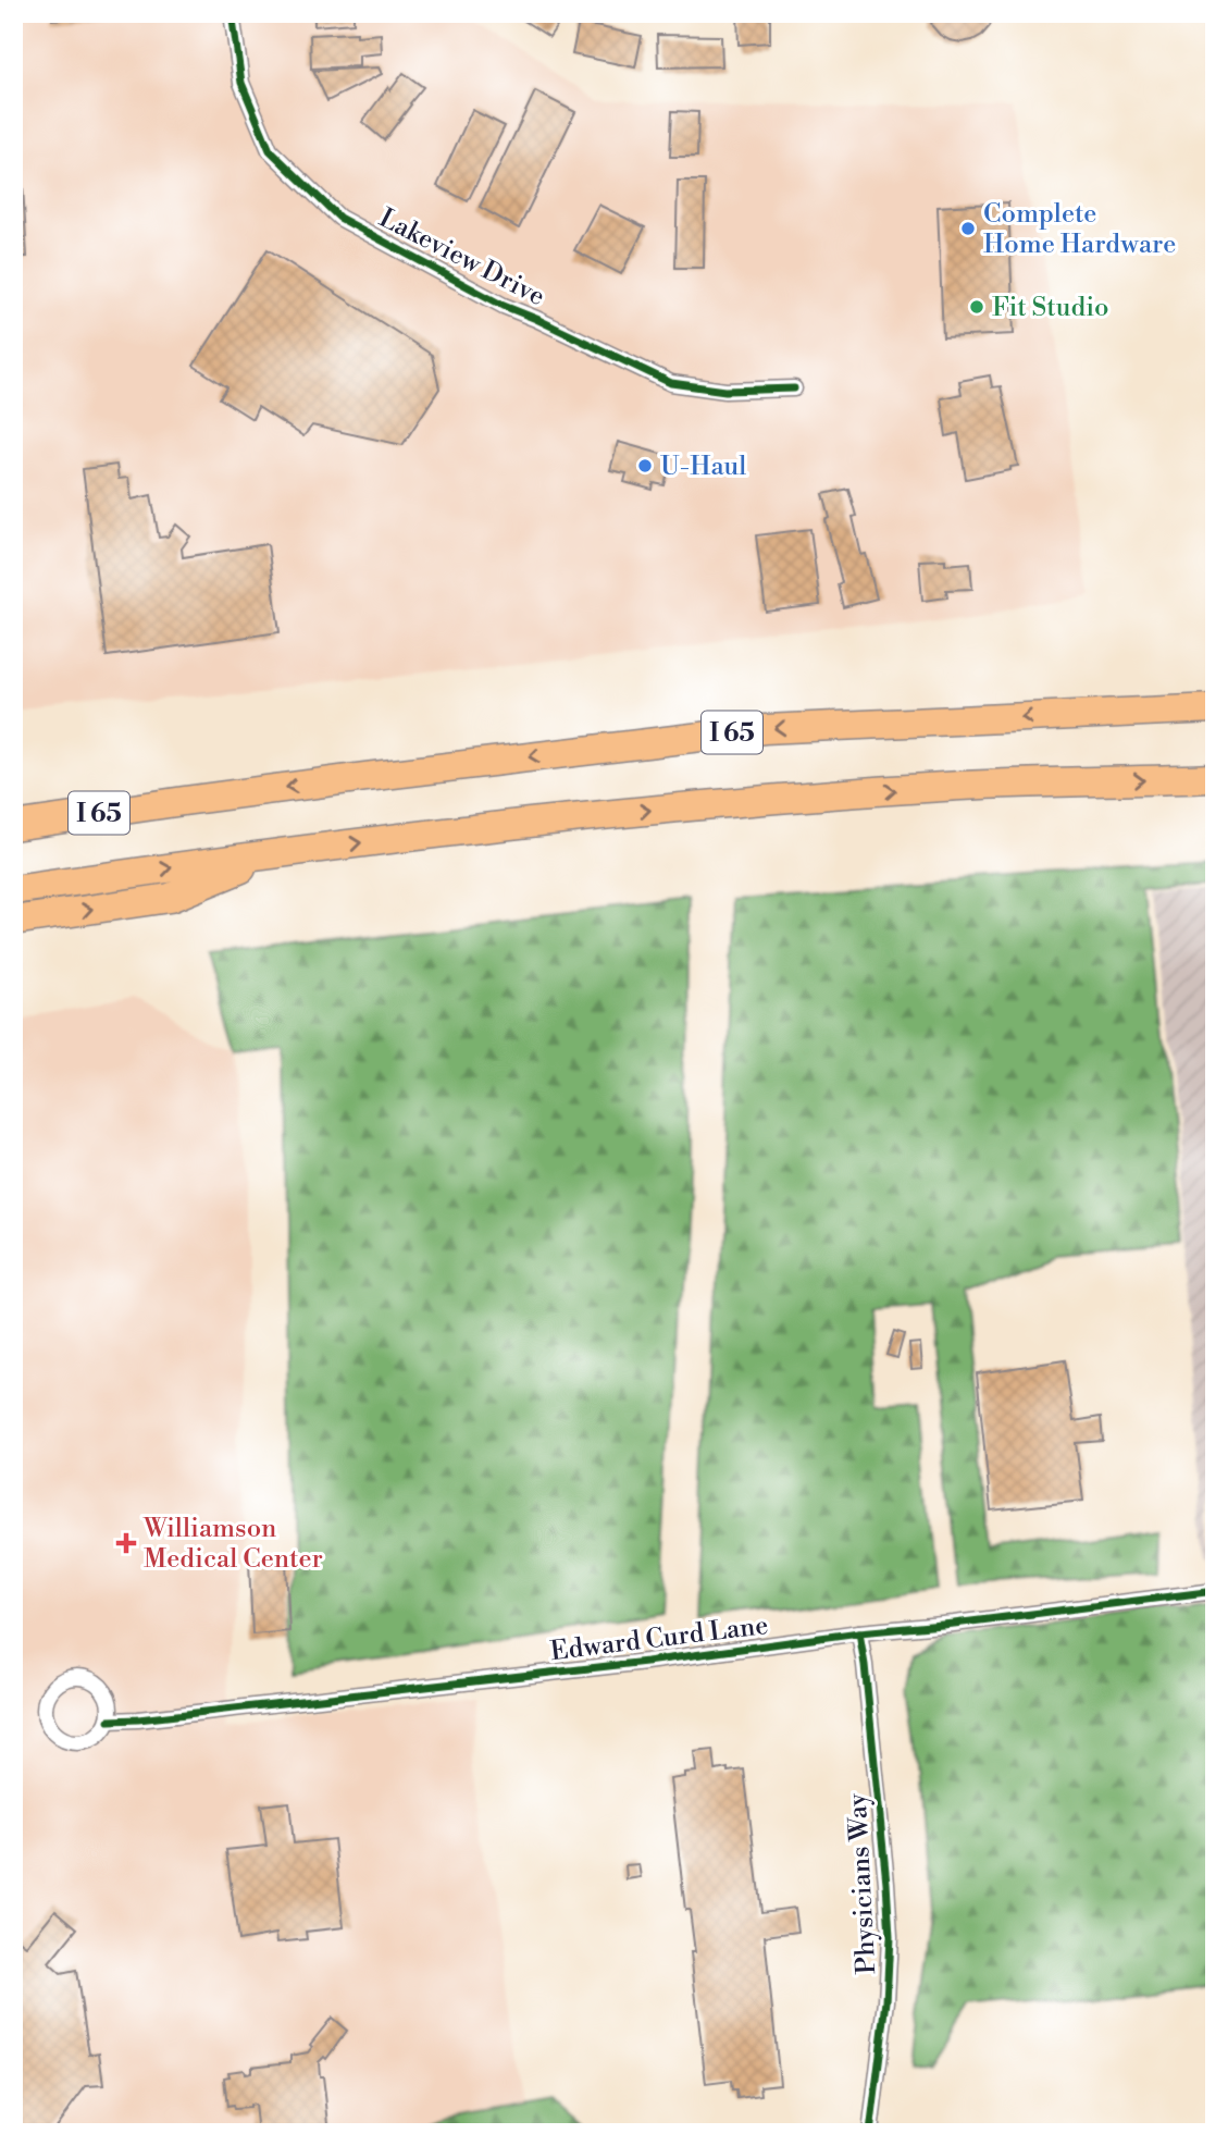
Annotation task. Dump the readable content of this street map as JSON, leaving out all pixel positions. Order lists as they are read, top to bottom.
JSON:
{
  "streets": {
    "highway": ["I 65"],
    "street": ["Lakeview Drive", "Edward Curd Lane", "Physicians Way"]
  },
  "crossings": [
    ["Edward Curd Lane", "Physicians Way"]
  ],
  "places": {
    "other": ["Complete Home Hardware", "Fit Studio", "U-Haul"],
    "health": ["Williamson Medical Center"]
  }
}
